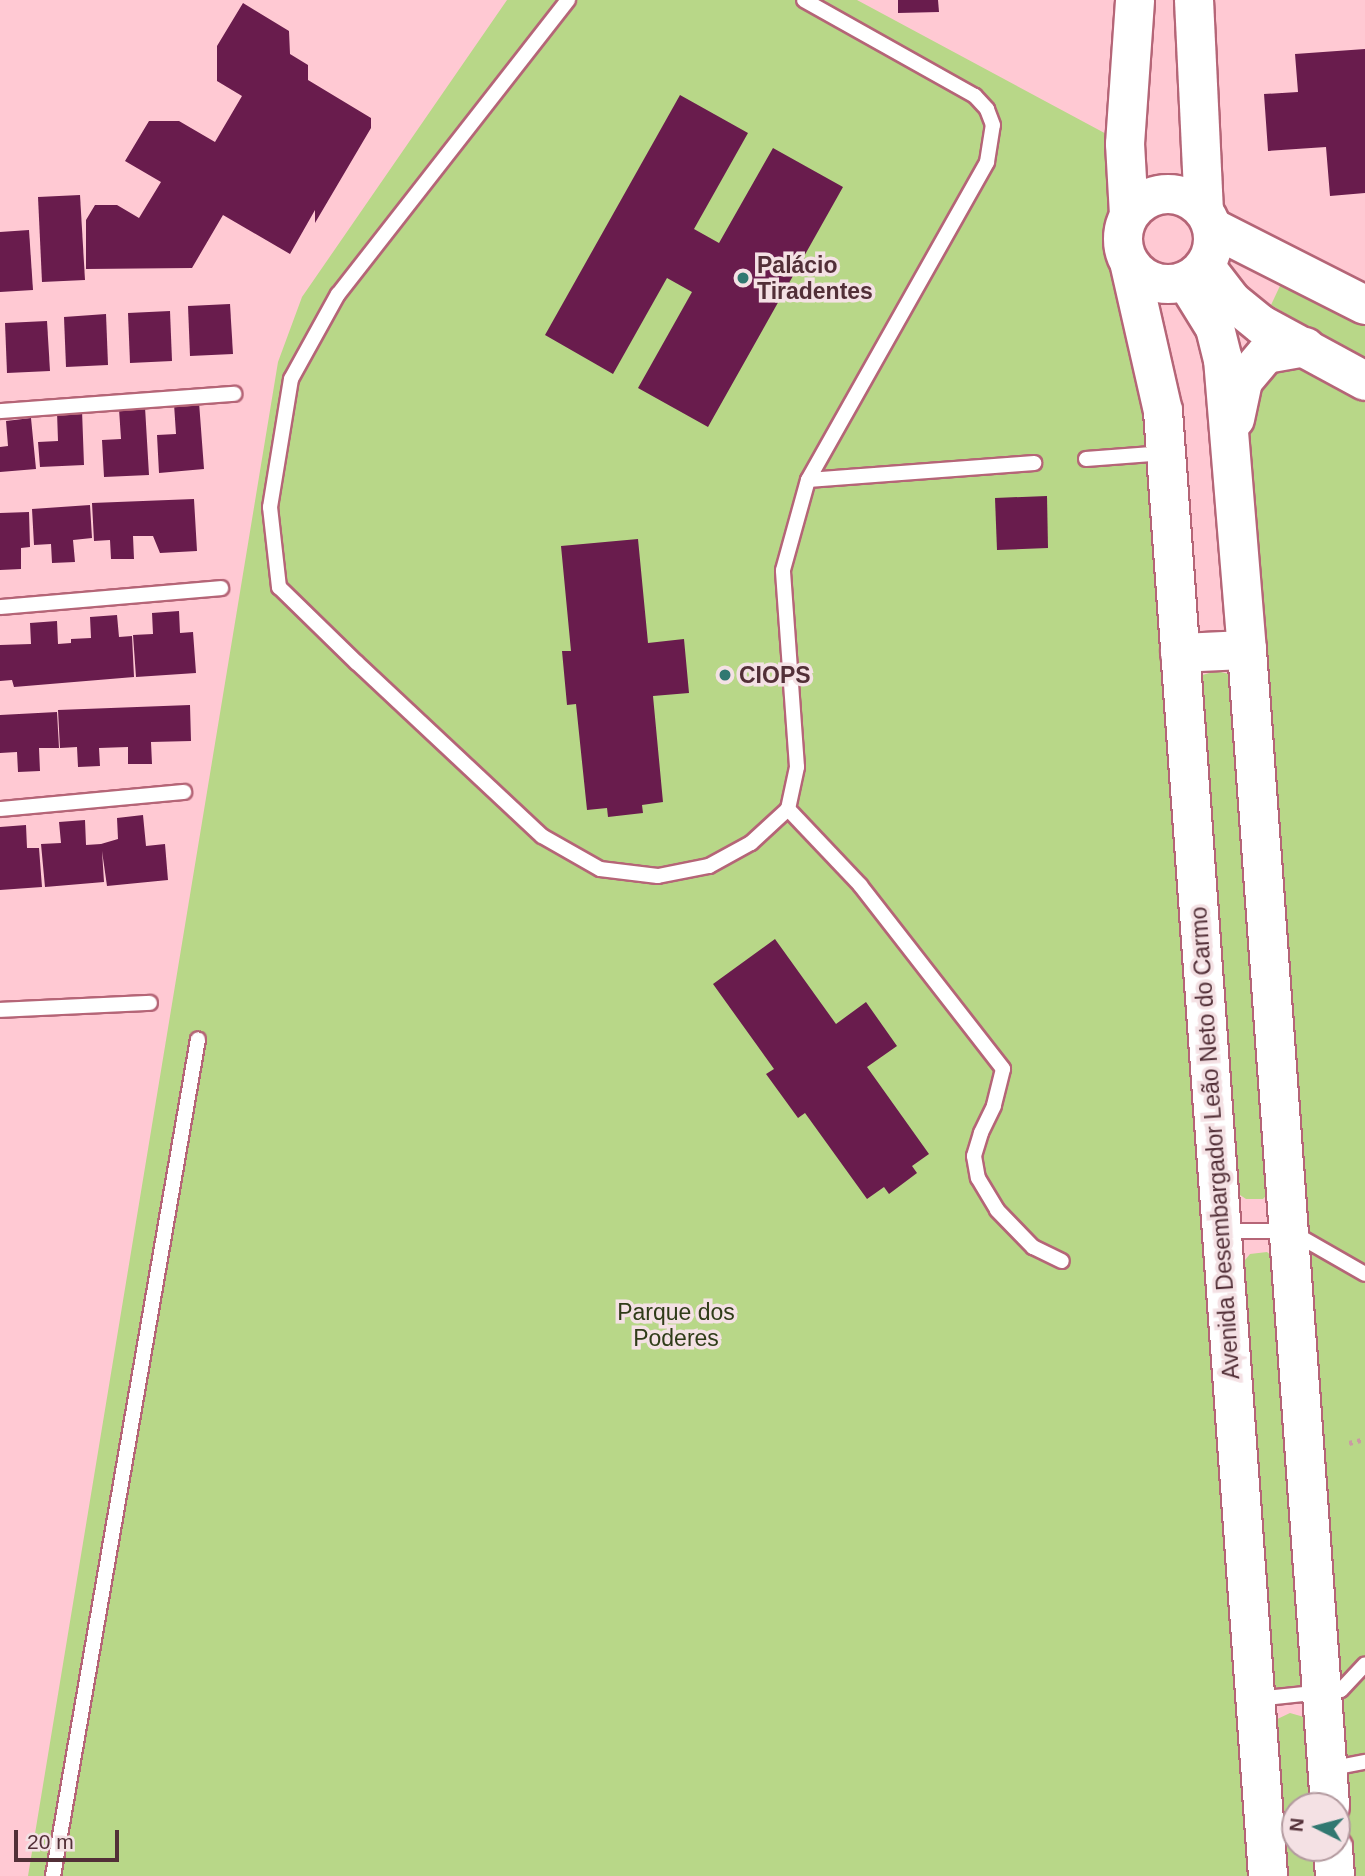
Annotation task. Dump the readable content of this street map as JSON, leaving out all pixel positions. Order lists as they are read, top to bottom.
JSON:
{
  "streets": {
    "main road": ["Avenida Desembargador Leão Neto do Carmo"]
  },
  "parks": ["Parque dos Poderes"],
  "places": ["Palácio Tiradentes", "CIOPS"],
  "scale_bar": "20 m",
  "north": "left"
}
